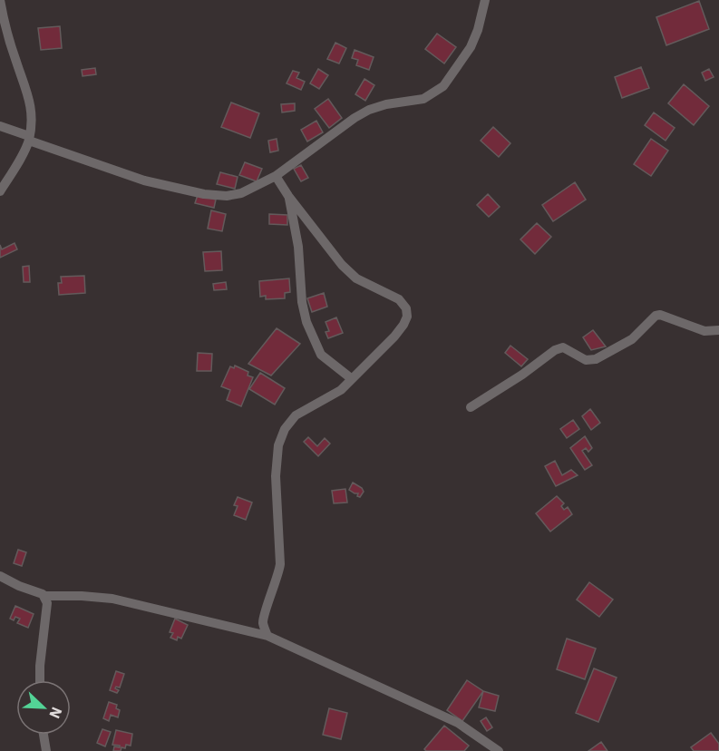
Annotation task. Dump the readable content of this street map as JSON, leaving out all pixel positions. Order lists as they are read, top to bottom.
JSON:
{
  "north": "bottom right"
}
